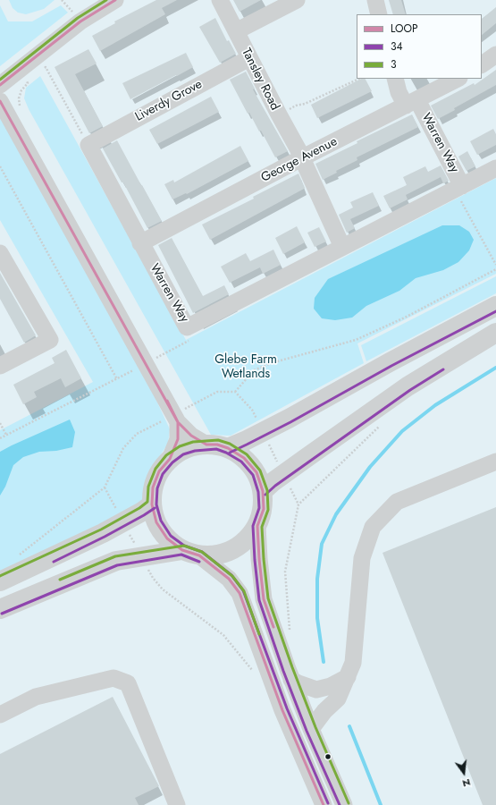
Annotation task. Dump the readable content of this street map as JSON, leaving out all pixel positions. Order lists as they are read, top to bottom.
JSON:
{
  "streets": {
    "street": [
      "Tansley Road",
      "Liverdy Grove",
      "Warren Way",
      "George Avenue"
    ]
  },
  "crossings": [
    ["Tansley Road", "Liverdy Grove"],
    ["Tansley Road", "George Avenue"],
    ["Liverdy Grove", "Warren Way"],
    ["Warren Way", "George Avenue"]
  ],
  "parks": ["Glebe Farm Wetlands"],
  "lines": ["transit line LOOP", "transit line 3", "transit line 34"],
  "legend": ["LOOP", "34", "3"],
  "north": "bottom"
}
